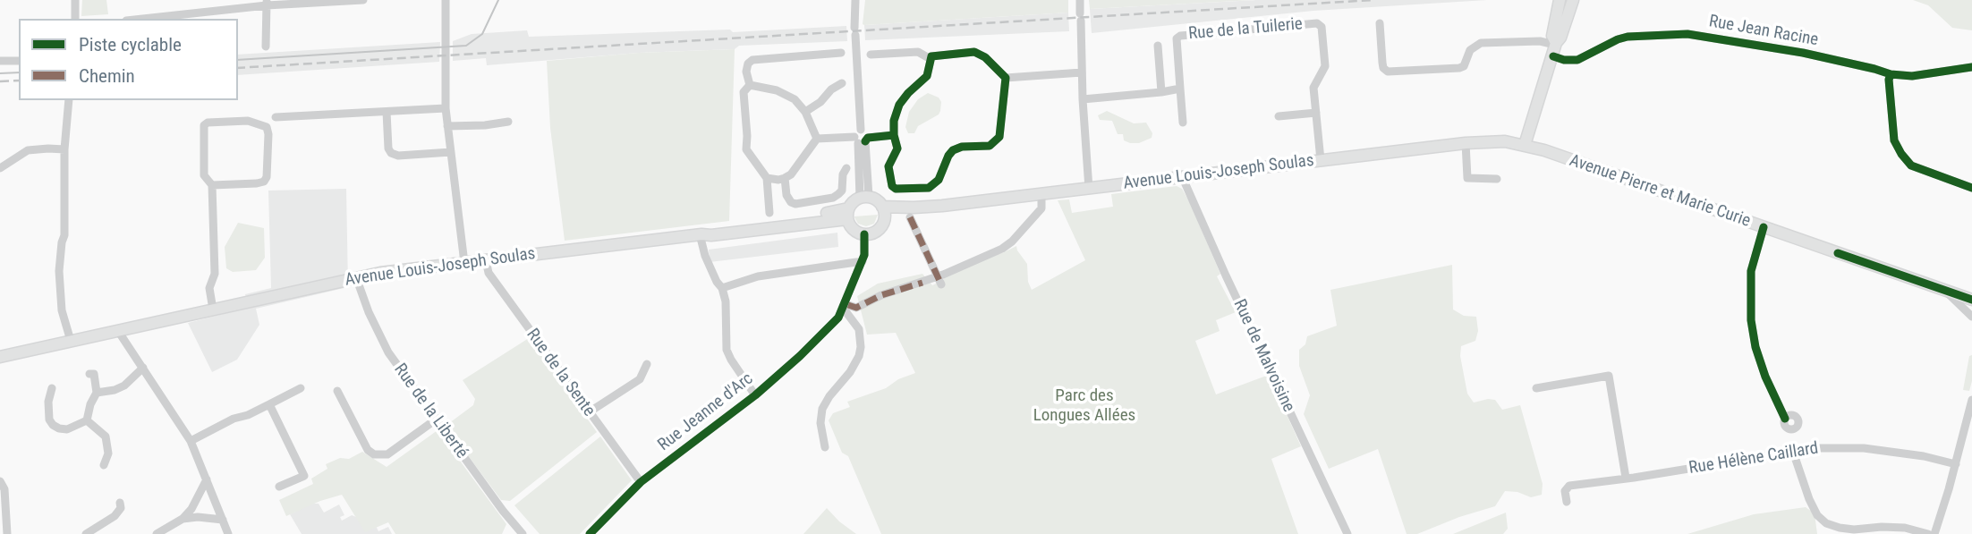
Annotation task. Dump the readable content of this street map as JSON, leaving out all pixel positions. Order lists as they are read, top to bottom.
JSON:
{
  "streets": {
    "main road": ["Avenue Louis-Joseph Soulas", "Avenue Pierre et Marie Curie"],
    "street": [
      "Rue de la Tuilerie",
      "Rue Jean Racine",
      "Rue de Malvoisine",
      "Rue de la Sente",
      "Rue de la Liberté",
      "Rue Jeanne d'Arc",
      "Rue Hélène Caillard"
    ]
  },
  "crossings": [
    ["Rue de la Tuilerie", "Avenue Louis-Joseph Soulas"],
    ["Avenue Louis-Joseph Soulas", "Avenue Pierre et Marie Curie"],
    ["Avenue Louis-Joseph Soulas", "Rue de Malvoisine"],
    ["Avenue Louis-Joseph Soulas", "Rue de la Sente"],
    ["Avenue Louis-Joseph Soulas", "Rue de la Liberté"],
    ["Rue de la Sente", "Rue Jeanne d'Arc"]
  ],
  "parks": ["Parc des Longues Allées"],
  "legend": ["Piste cyclable", "Chemin"]
}
